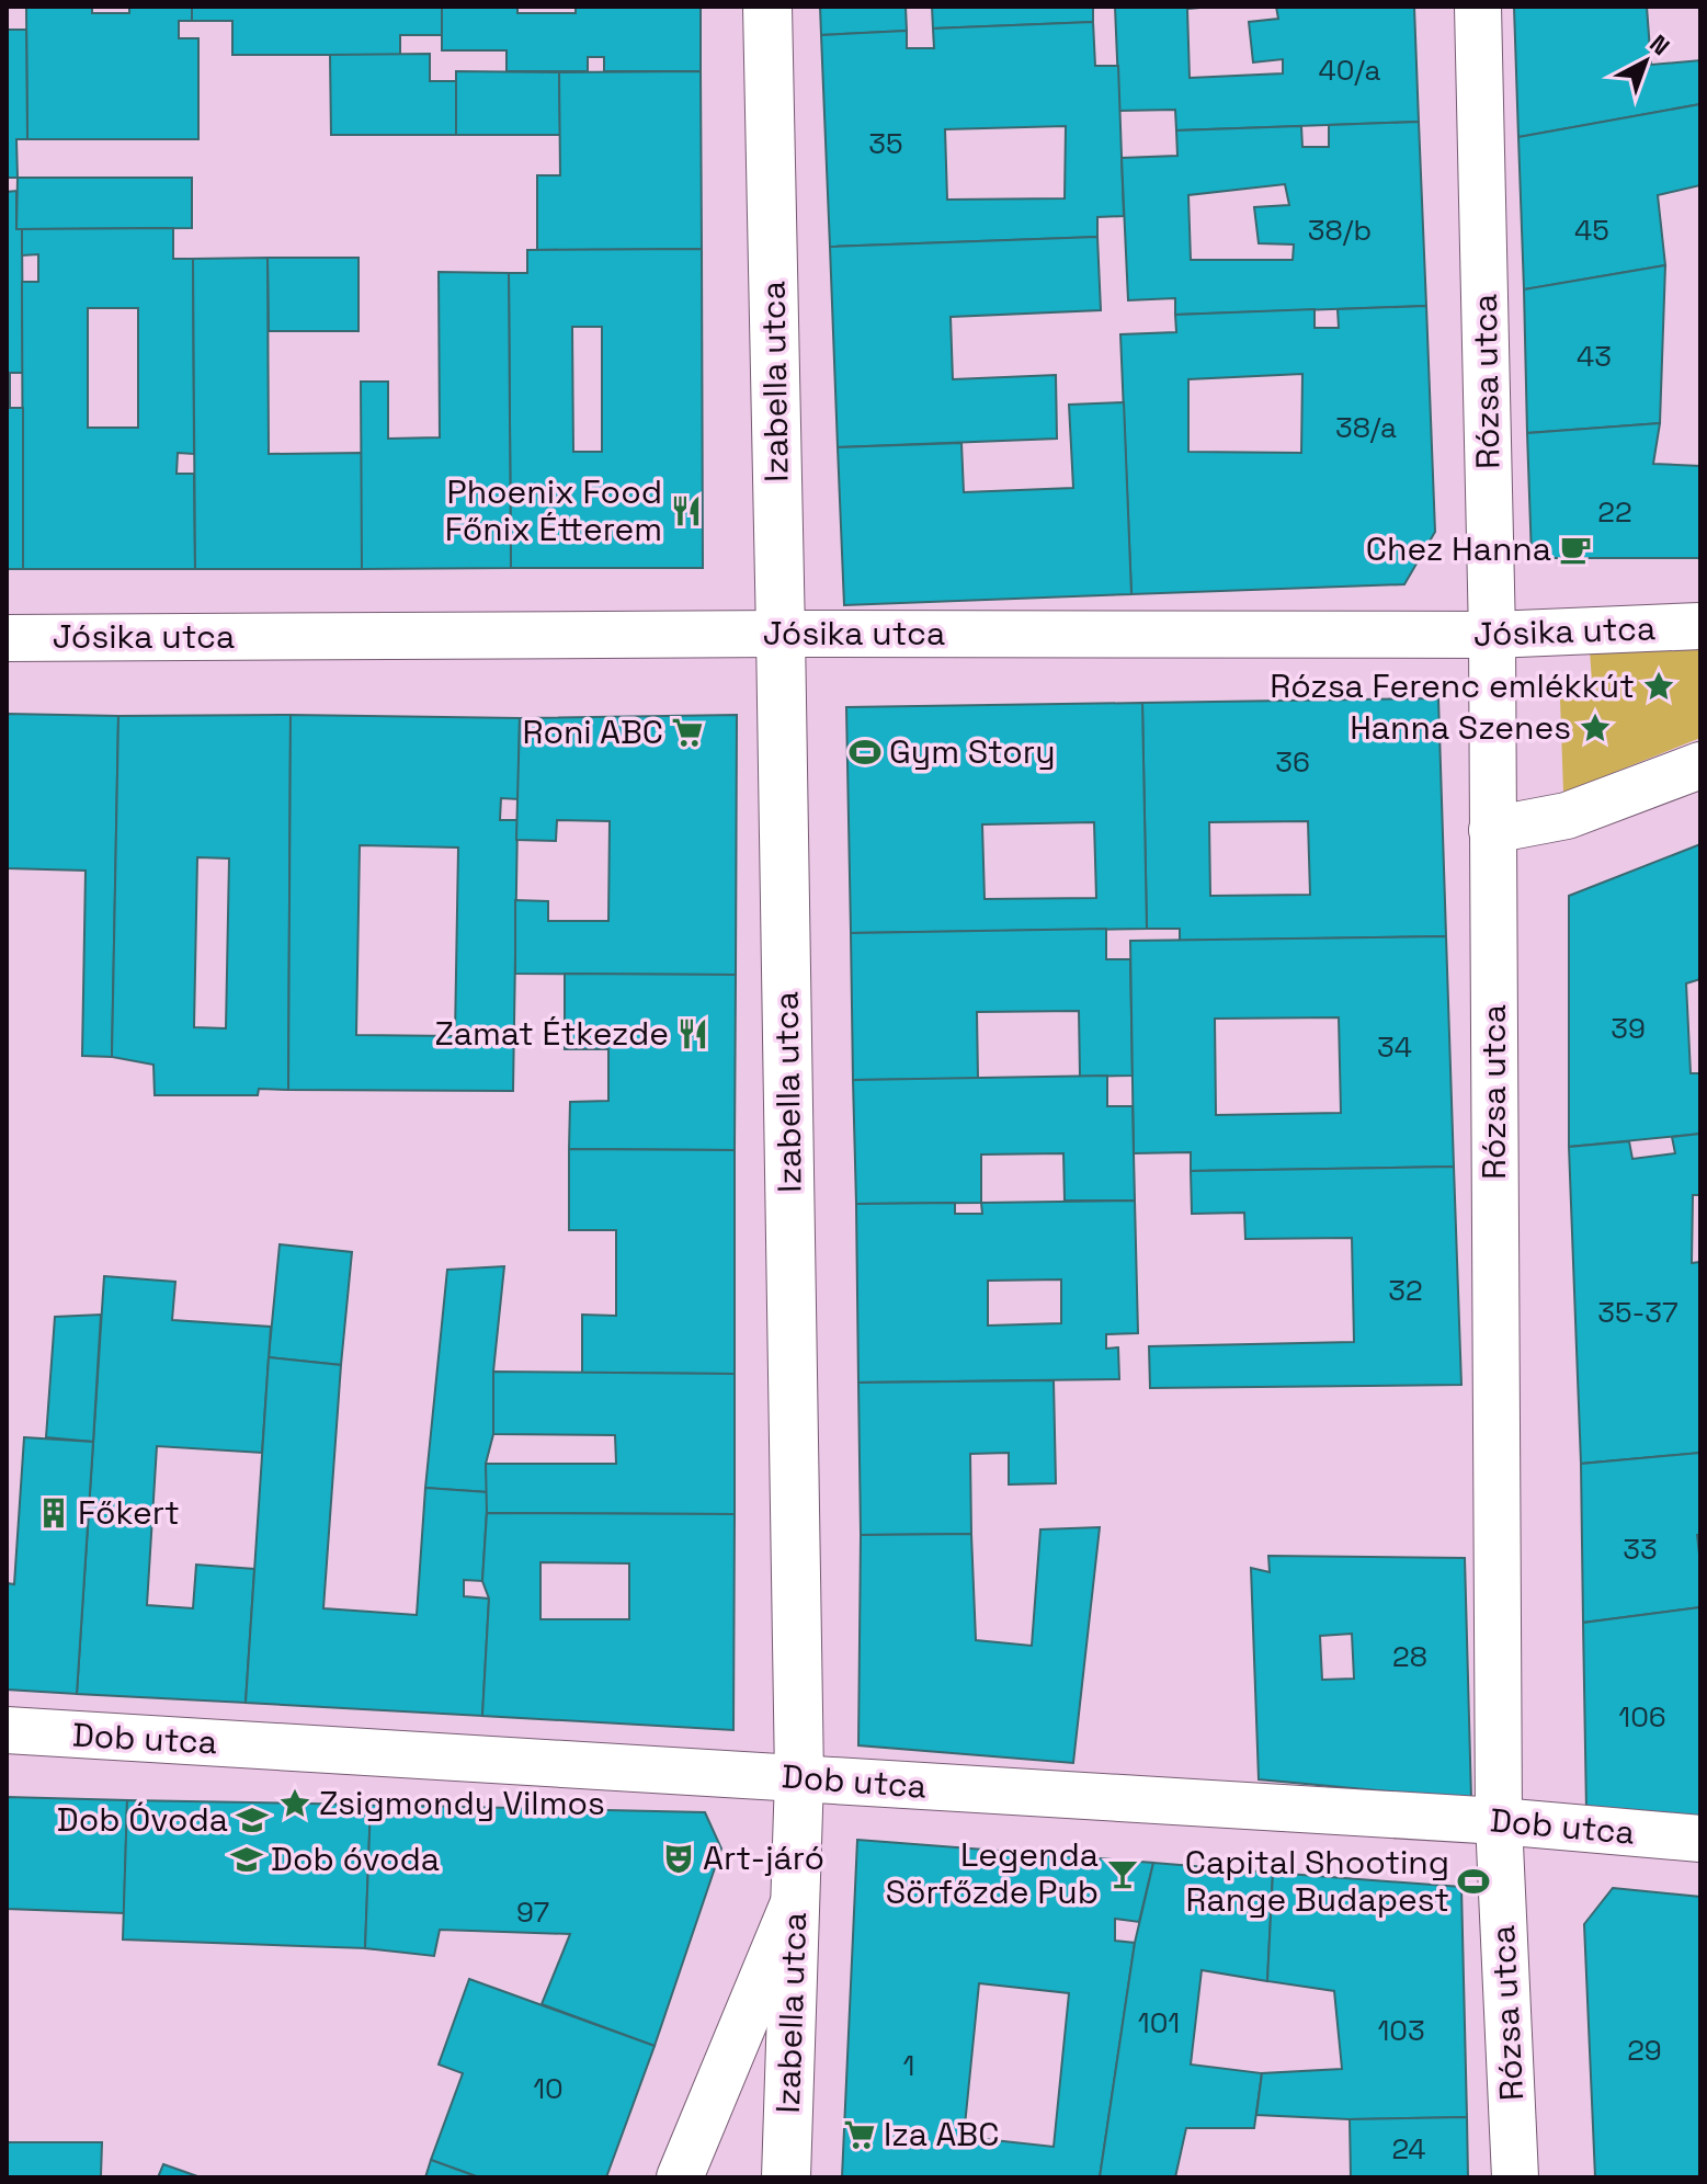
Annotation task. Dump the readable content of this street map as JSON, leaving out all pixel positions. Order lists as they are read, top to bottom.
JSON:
{
  "streets": {
    "street": [
      "Izabella utca",
      "Rózsa utca",
      "Jósika utca",
      "Dob utca"
    ]
  },
  "crossings": [
    ["Izabella utca", "Jósika utca"],
    ["Izabella utca", "Dob utca"],
    ["Rózsa utca", "Jósika utca"],
    ["Rózsa utca", "Dob utca"]
  ],
  "places": {
    "restaurant": ["Phoenix Food Főnix Étterem", "Zamat Étkezde"],
    "cafe": ["Chez Hanna"],
    "place": ["Rózsa Ferenc emlékkút", "Hanna Szenes", "Zsigmondy Vilmos"],
    "supermarket": ["Roni ABC", "Iza ABC"],
    "sports": ["Gym Story", "Capital Shooting Range Budapest"],
    "building": ["Főkert"],
    "school or university": ["Dob Óvoda", "Dob óvoda"],
    "theatre": ["Art-járó"],
    "bar": ["Legenda Sörfőzde Pub"]
  },
  "house_numbers": [
    "40/a",
    "35",
    "38/b",
    "45",
    "43",
    "38/a",
    "22",
    "36",
    "39",
    "34",
    "32",
    "35-37",
    "33",
    "28",
    "106",
    "97",
    "101",
    "103",
    "29",
    "1",
    "10",
    "24"
  ],
  "north": "top right"
}
